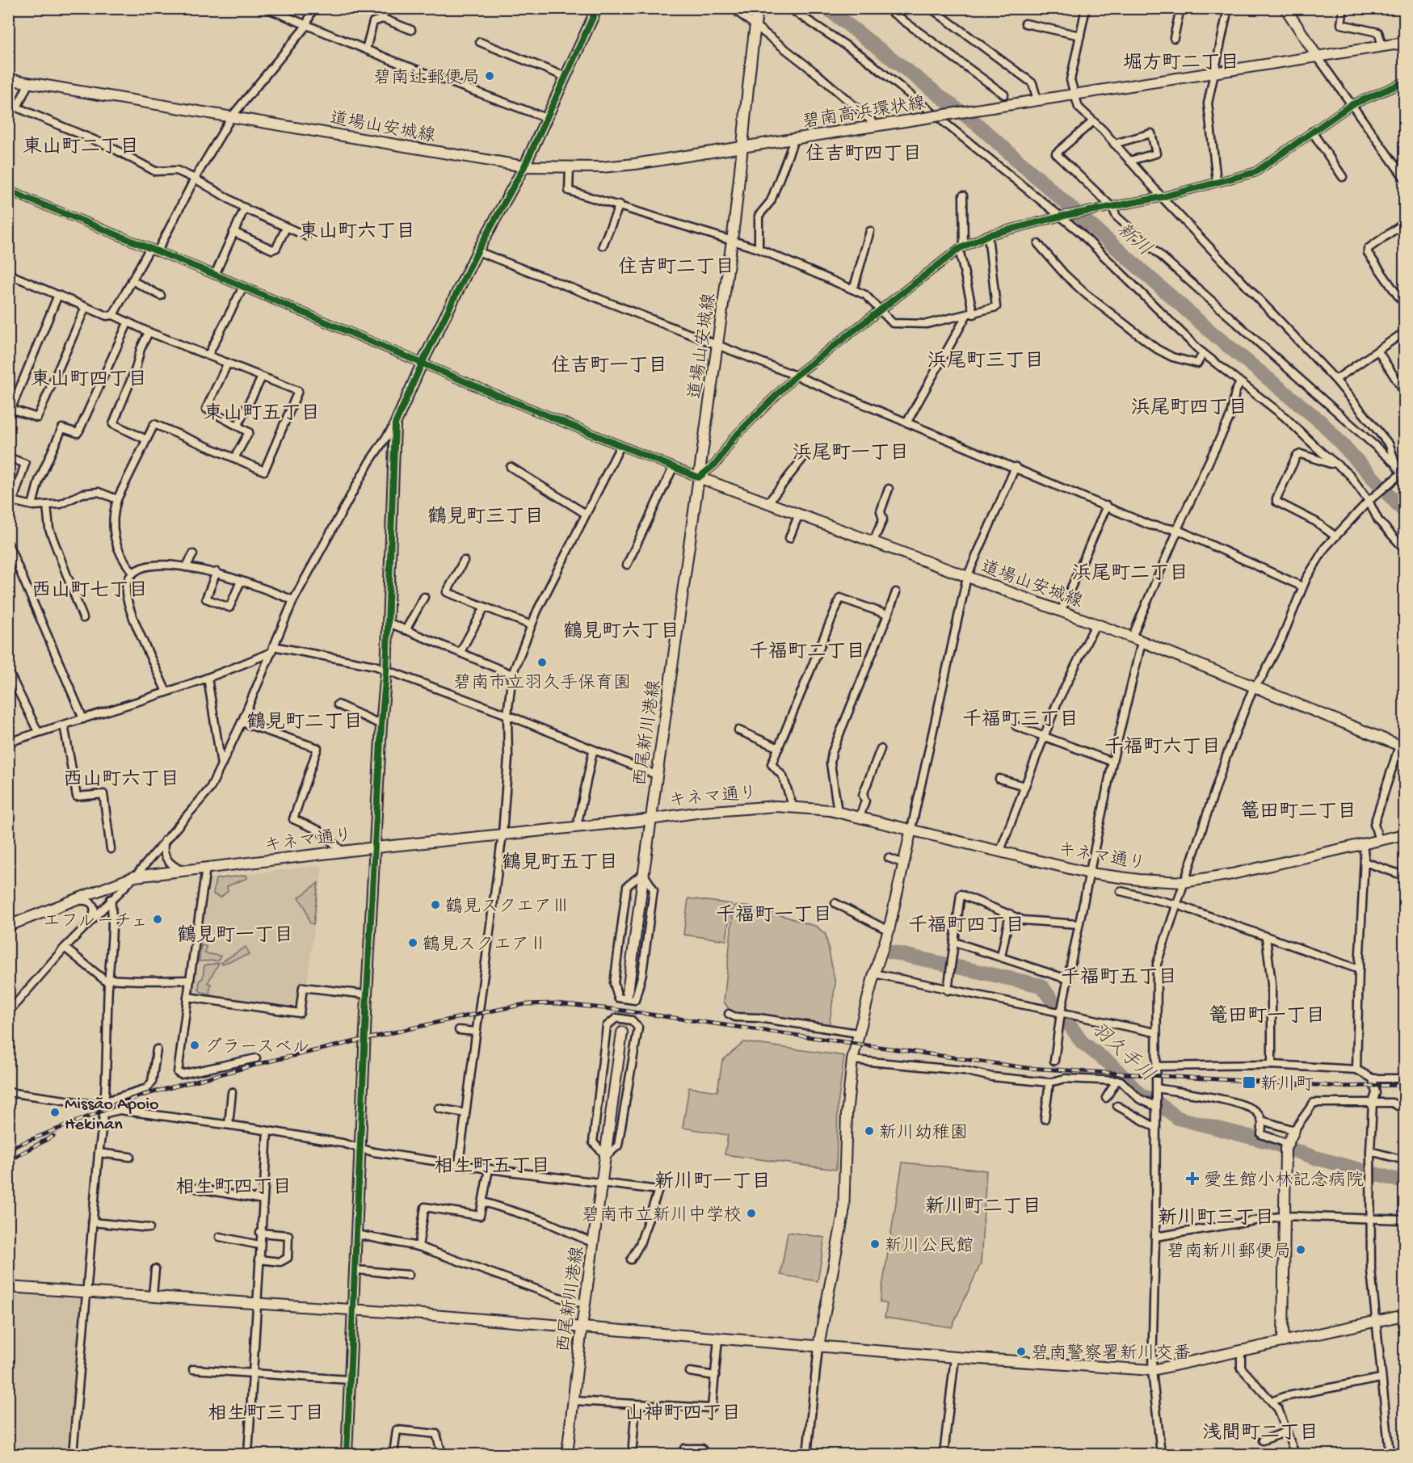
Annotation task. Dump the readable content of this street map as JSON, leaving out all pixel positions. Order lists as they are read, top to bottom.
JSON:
{
  "streets": {
    "street": [
      "碧南高浜環状線",
      "道場山安城線",
      "西尾新川港線",
      "キネマ通り"
    ]
  },
  "crossings": [
    ["碧南高浜環状線", "道場山安城線"],
    ["道場山安城線", "西尾新川港線"],
    ["西尾新川港線", "キネマ通り"]
  ],
  "districts": [
    "堀方町二丁目",
    "東山町二丁目",
    "住吉町四丁目",
    "東山町六丁目",
    "住吉町二丁目",
    "浜尾町三丁目",
    "住吉町一丁目",
    "東山町四丁目",
    "浜尾町四丁目",
    "東山町五丁目",
    "浜尾町一丁目",
    "鶴見町三丁目",
    "浜尾町二丁目",
    "西山町七丁目",
    "鶴見町六丁目",
    "千福町二丁目",
    "千福町三丁目",
    "鶴見町二丁目",
    "千福町六丁目",
    "西山町六丁目",
    "篭田町二丁目",
    "鶴見町五丁目",
    "千福町一丁目",
    "千福町四丁目",
    "鶴見町一丁目",
    "千福町五丁目",
    "篭田町一丁目",
    "相生町五丁目",
    "新川町一丁目",
    "相生町四丁目",
    "新川町二丁目",
    "新川町三丁目",
    "相生町三丁目",
    "山神町四丁目",
    "浅間町二丁目"
  ],
  "water": ["新川", "羽久手川"],
  "places": {
    "other": [
      "碧南辻郵便局",
      "碧南市立羽久手保育園",
      "鶴見スクエアⅢ",
      "エフルーチェ",
      "鶴見スクエアⅡ",
      "グラースベル",
      "Missão Apoio Hekinan",
      "新川幼稚園",
      "碧南市立新川中学校",
      "新川公民館",
      "碧南新川郵便局",
      "碧南警察署新川交番"
    ],
    "transit": ["新川町"],
    "health": ["愛生館小林記念病院"]
  }
}
